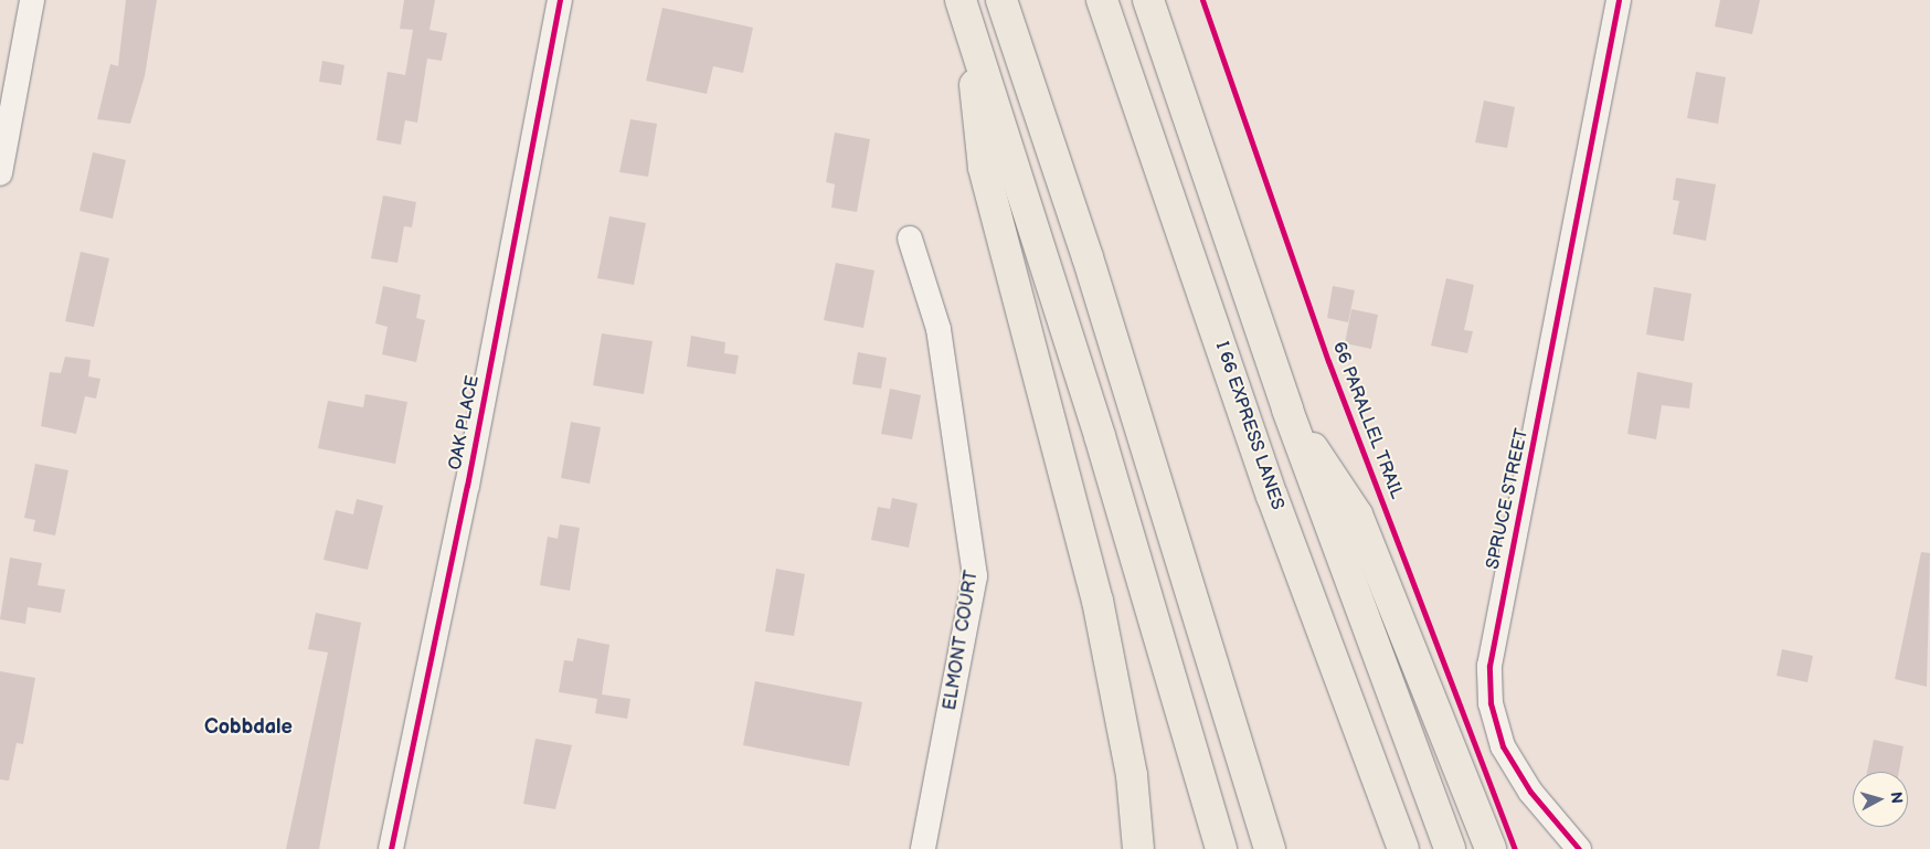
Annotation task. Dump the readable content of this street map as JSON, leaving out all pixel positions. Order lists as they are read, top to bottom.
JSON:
{
  "streets": {
    "highway": ["I 66 EXPRESS LANES"],
    "street": ["OAK PLACE", "SPRUCE STREET", "ELMONT COURT"],
    "cycle path": ["66 PARALLEL TRAIL"]
  },
  "districts": ["Cobbdale"],
  "north": "right"
}
